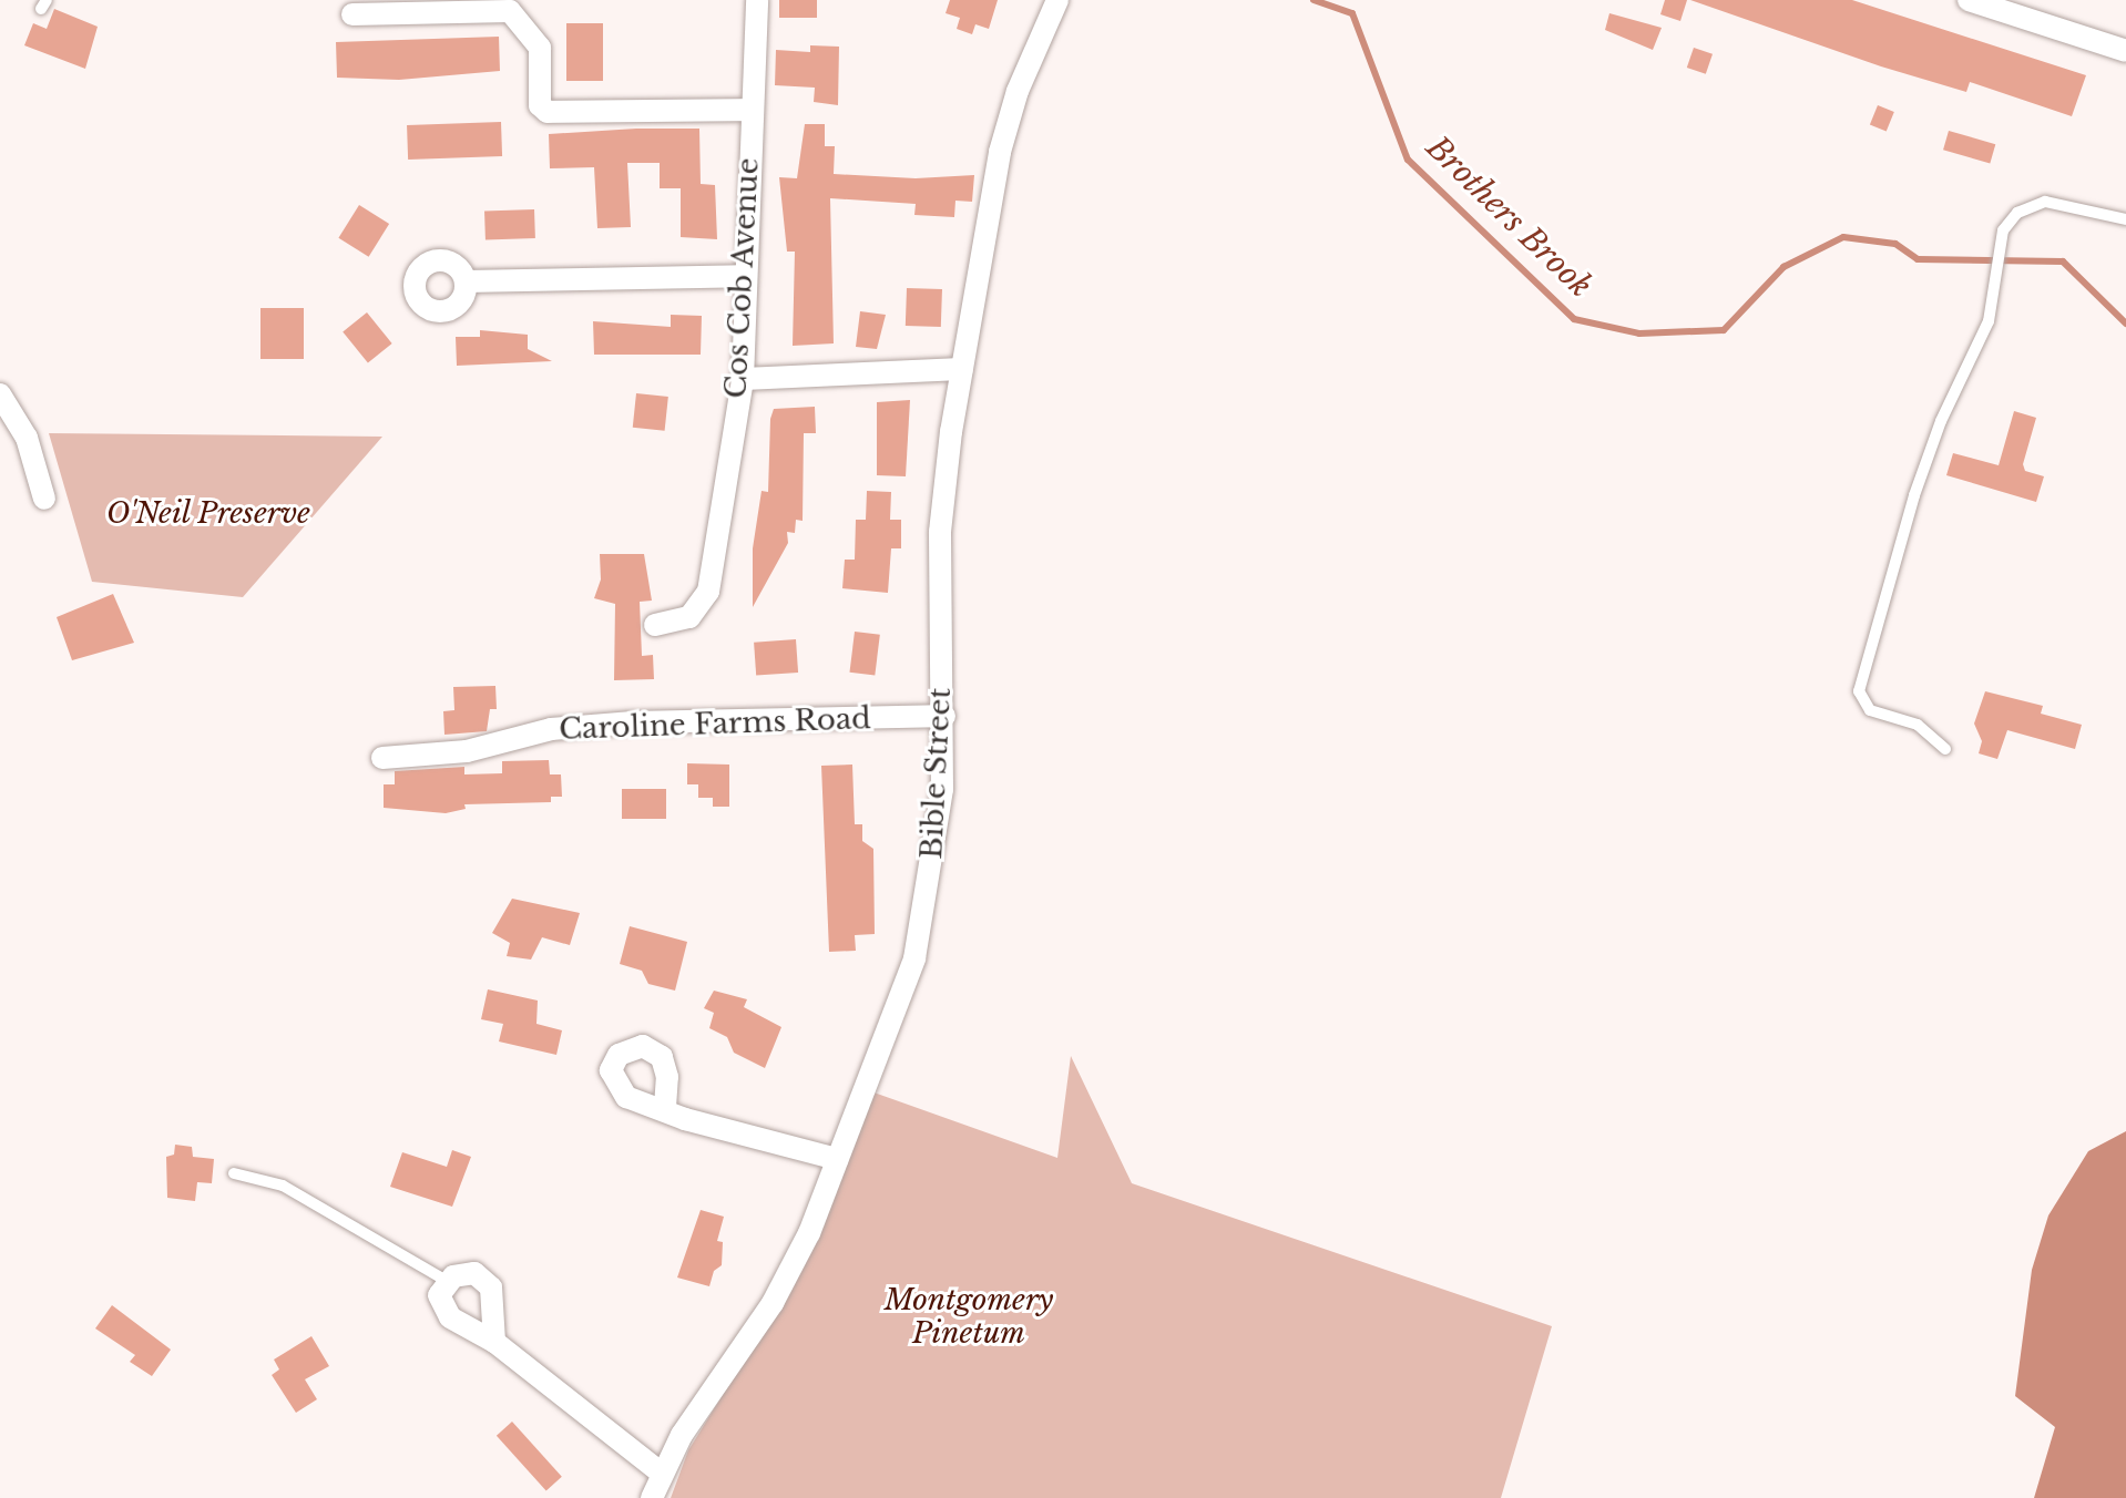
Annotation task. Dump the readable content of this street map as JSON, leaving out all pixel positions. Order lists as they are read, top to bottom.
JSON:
{
  "streets": {
    "street": ["Cos Cob Avenue", "Caroline Farms Road", "Bible Street"]
  },
  "crossings": [
    ["Caroline Farms Road", "Bible Street"]
  ],
  "water": ["Brothers Brook"],
  "parks": ["O'Neil Preserve", "Montgomery Pinetum"]
}
